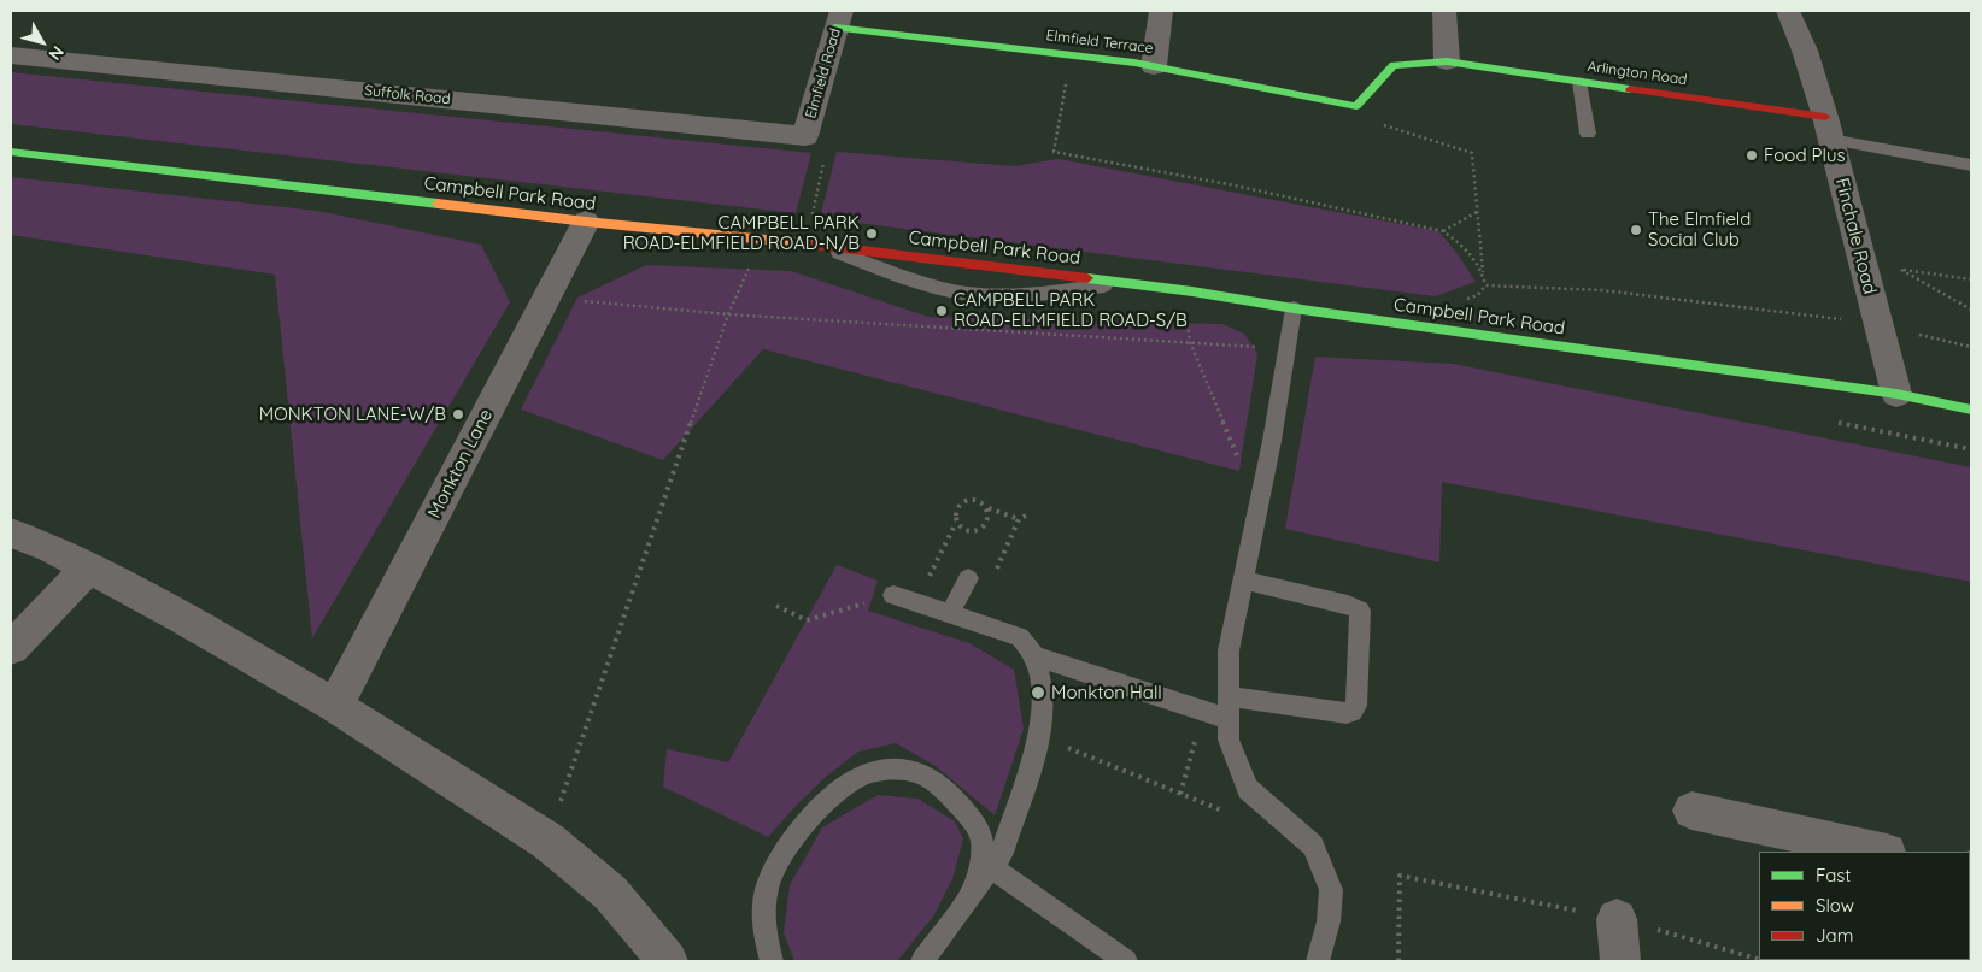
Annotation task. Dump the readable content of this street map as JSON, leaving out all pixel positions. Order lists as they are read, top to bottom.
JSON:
{
  "streets": {
    "street": [
      "Elmfield Terrace",
      "Elmfield Road",
      "Arlington Road",
      "Suffolk Road",
      "Campbell Park Road",
      "Finchale Road",
      "Monkton Lane"
    ]
  },
  "crossings": [
    ["Elmfield Terrace", "Elmfield Road"],
    ["Elmfield Terrace", "Arlington Road"],
    ["Elmfield Road", "Suffolk Road"],
    ["Arlington Road", "Finchale Road"],
    ["Campbell Park Road", "Finchale Road"],
    ["Campbell Park Road", "Monkton Lane"]
  ],
  "places": [
    "Food Plus",
    "The Elmfield Social Club",
    "CAMPBELL PARK ROAD-ELMFIELD ROAD-N/B",
    "CAMPBELL PARK ROAD-ELMFIELD ROAD-S/B",
    "MONKTON LANE-W/B",
    "Monkton Hall"
  ],
  "legend": ["Fast", "Slow", "Jam"],
  "north": "bottom right"
}
